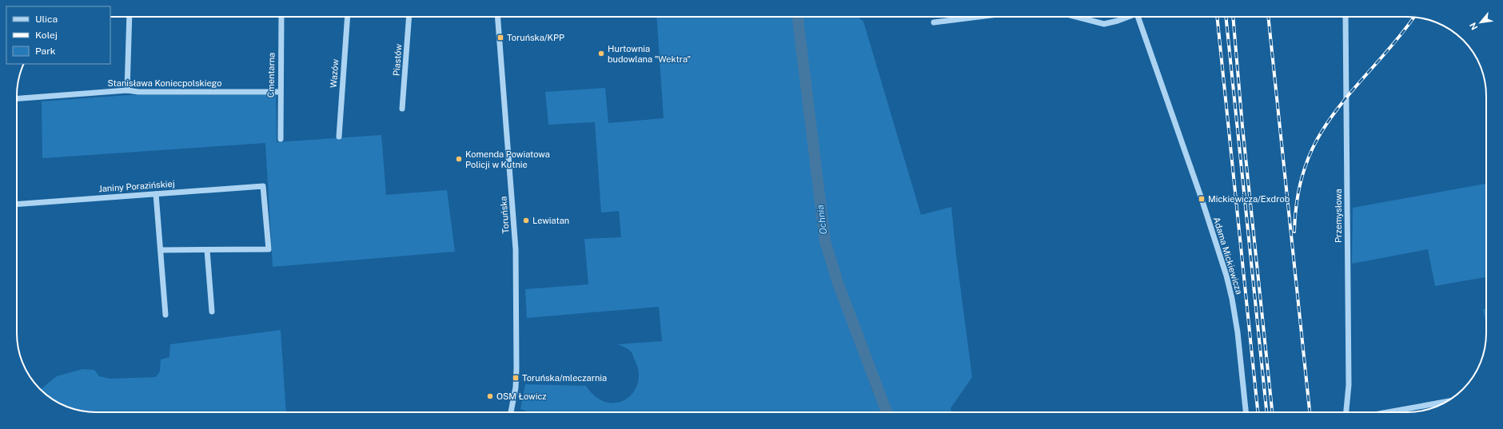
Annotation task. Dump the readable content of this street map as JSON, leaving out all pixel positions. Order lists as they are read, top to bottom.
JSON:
{
  "streets": {
    "street": [
      "Piastów",
      "Wazów",
      "Cmentarna",
      "Stanisława Koniecpolskiego",
      "Janiny Porazińskiej",
      "Toruńska",
      "Przemysłowa",
      "Adama Mickiewicza"
    ]
  },
  "crossings": [
    ["Cmentarna", "Stanisława Koniecpolskiego"]
  ],
  "water": ["Ochnia"],
  "places": {
    "transit": ["Toruńska/KPP", "Mickiewicza/Exdrob", "Toruńska/mleczarnia"],
    "other": [
      "Hurtownia budowlana \"Wektra\"",
      "Komenda Powiatowa Policji w Kutnie",
      "Lewiatan",
      "OSM Łowicz"
    ]
  },
  "legend": ["Ulica", "Kolej", "Park"],
  "north": "bottom left"
}
